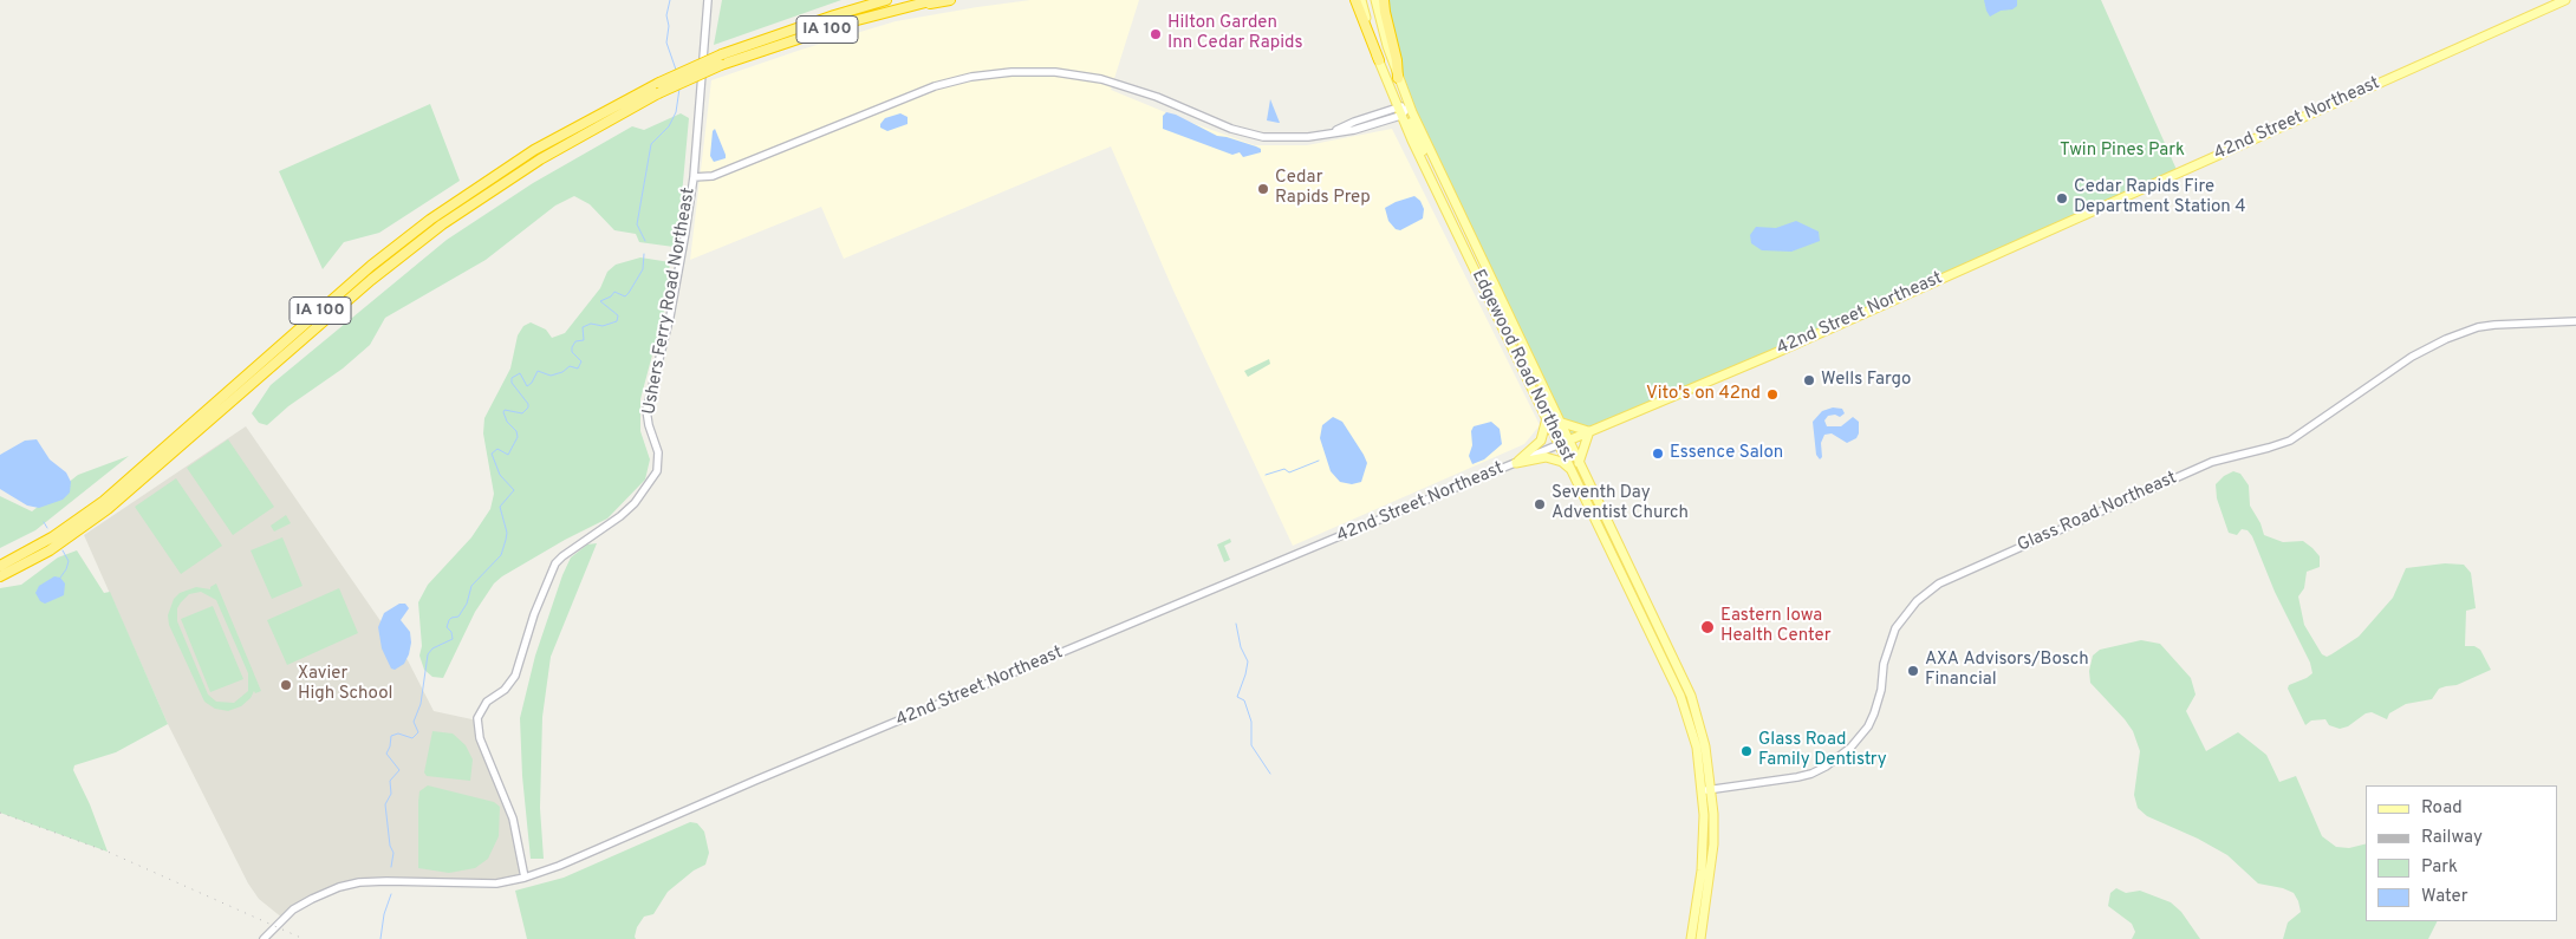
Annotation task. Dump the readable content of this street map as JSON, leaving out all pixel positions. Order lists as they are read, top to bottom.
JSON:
{
  "streets": {
    "highway": ["IA 100"],
    "main road": ["42nd Street Northeast", "Edgewood Road Northeast"],
    "street": ["Ushers Ferry Road Northeast", "Glass Road Northeast"]
  },
  "crossings": [
    ["42nd Street Northeast", "Ushers Ferry Road Northeast"],
    ["42nd Street Northeast", "Edgewood Road Northeast"],
    ["Edgewood Road Northeast", "Glass Road Northeast"]
  ],
  "parks": ["Twin Pines Park"],
  "places": [
    "Hilton Garden Inn Cedar Rapids",
    "Cedar Rapids Prep",
    "Cedar Rapids Fire Department Station 4",
    "Wells Fargo",
    "Vito's on 42nd",
    "Essence Salon",
    "Seventh Day Adventist Church",
    "Eastern Iowa Health Center",
    "AXA Advisors/Bosch Financial",
    "Xavier High School",
    "Glass Road Family Dentistry"
  ],
  "legend": [
    "Road",
    "Railway",
    "Park",
    "Water"
  ]
}
